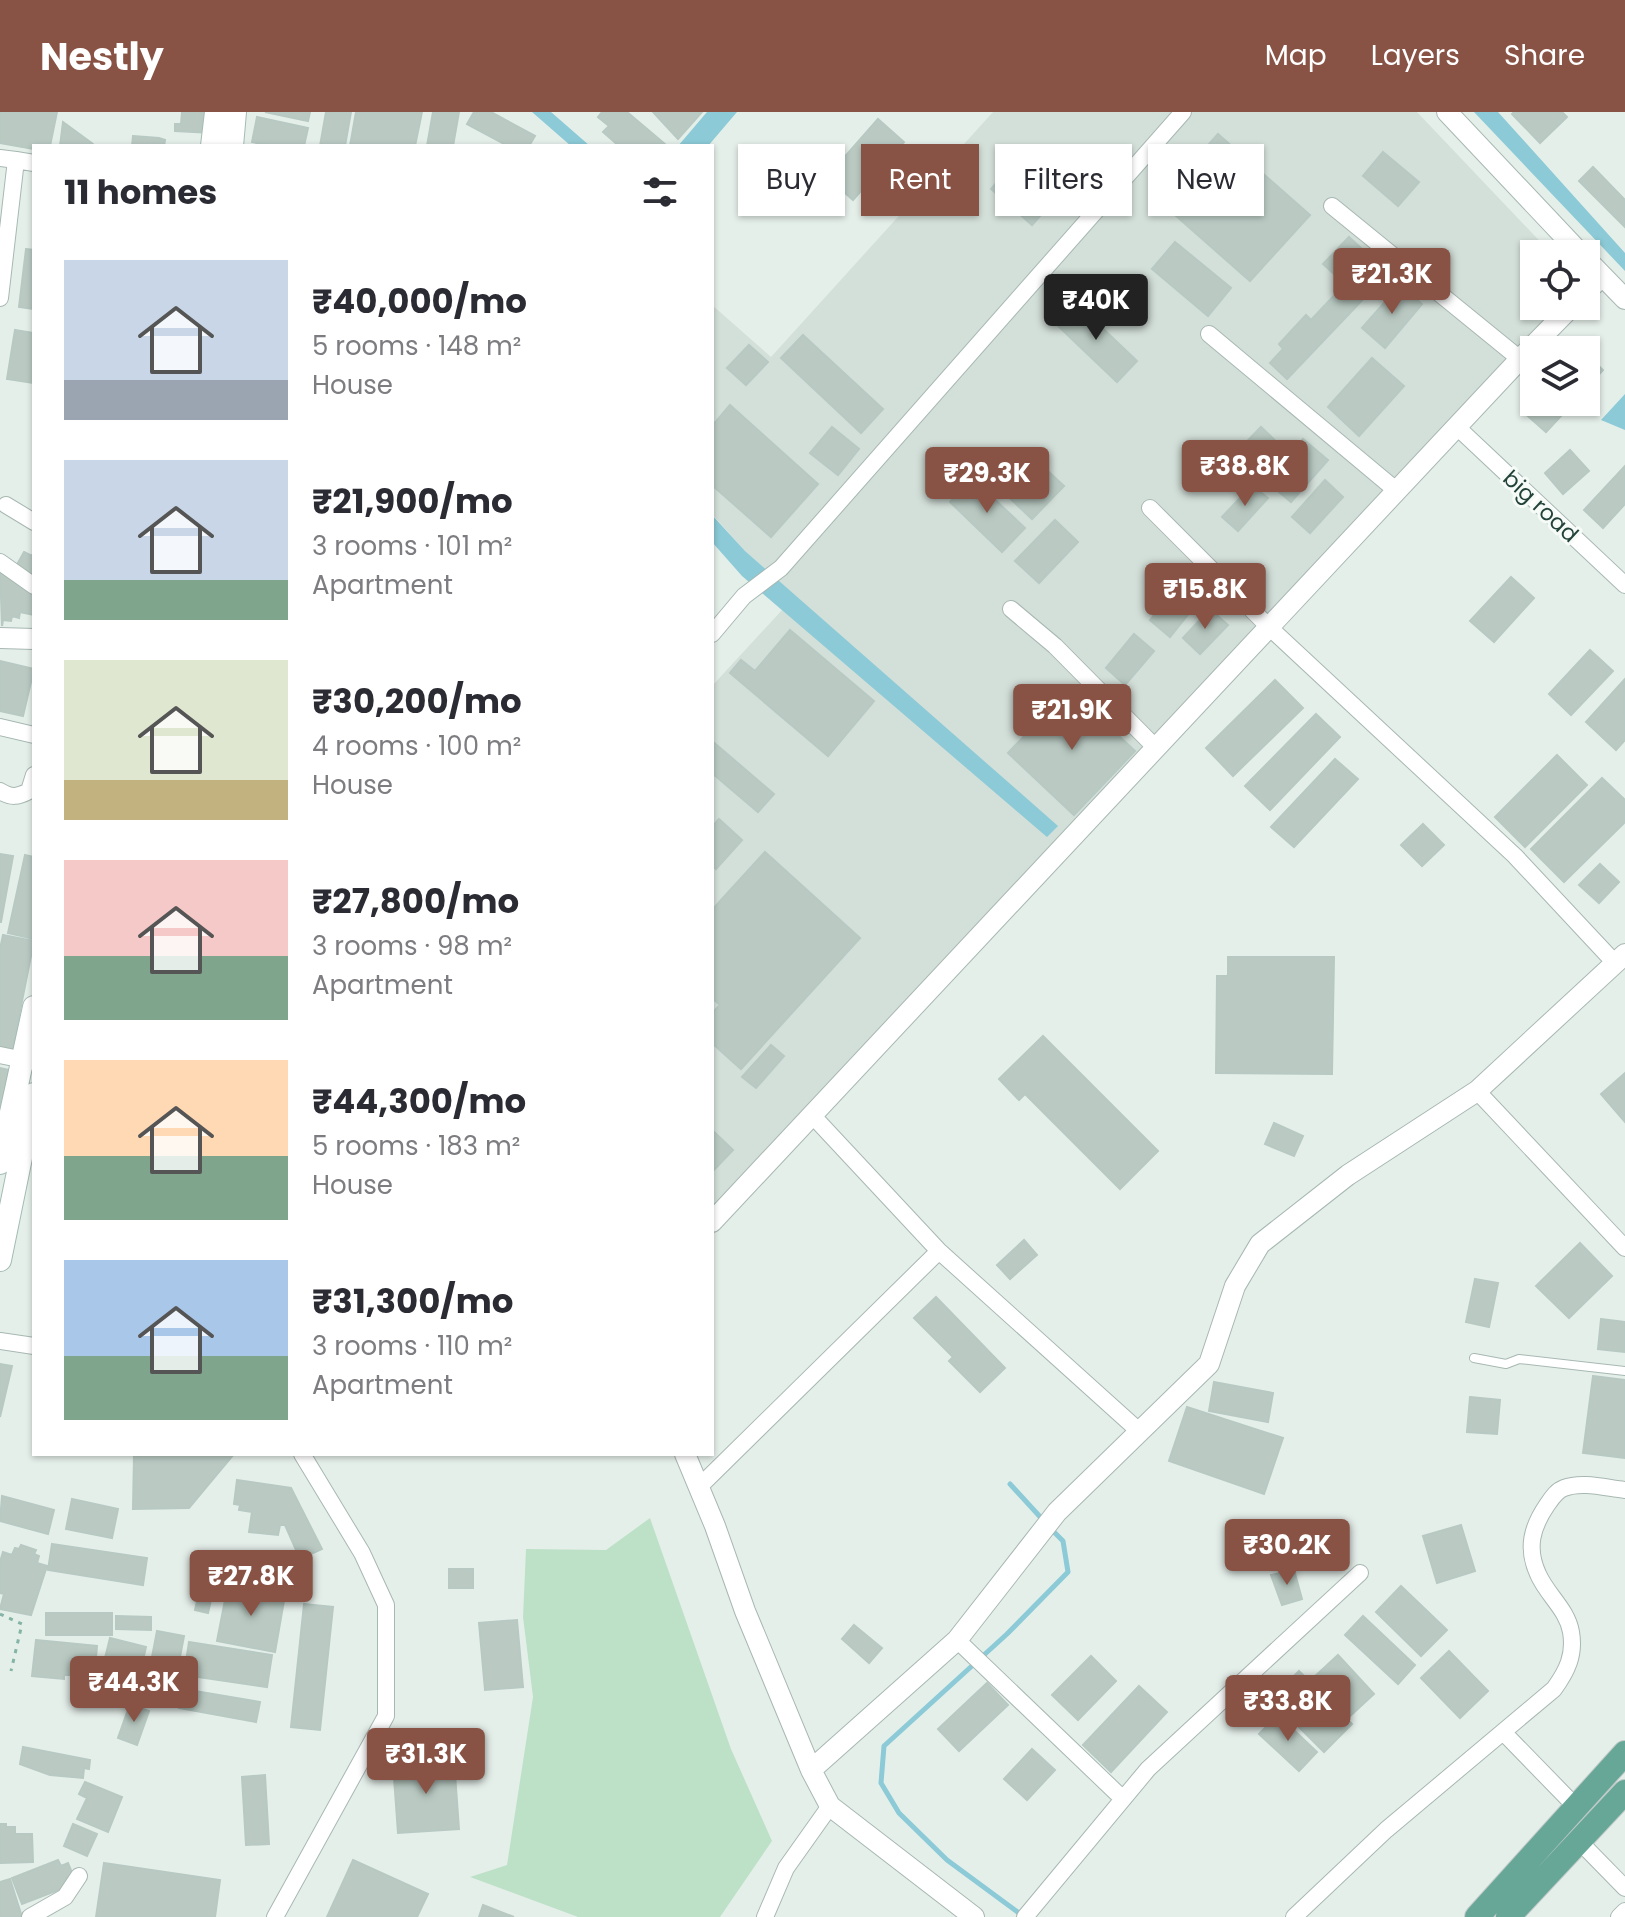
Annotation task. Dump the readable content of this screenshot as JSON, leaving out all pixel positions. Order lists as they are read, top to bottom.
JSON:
{
  "streets": {
    "street": ["big road"]
  },
  "page": {
    "header": "Nestly",
    "nav": ["Map", "Layers", "Share"],
    "chip": [
      "Buy",
      "Rent",
      "Filters",
      "New"
    ],
    "heading": "11 homes",
    "list": [
      {
        "name": "₹40,000/mo",
        "note": "5 rooms · 148 m² · House"
      },
      {
        "name": "₹21,900/mo",
        "note": "3 rooms · 101 m² · Apartment"
      },
      {
        "name": "₹30,200/mo",
        "note": "4 rooms · 100 m² · House"
      },
      {
        "name": "₹27,800/mo",
        "note": "3 rooms · 98 m² · Apartment"
      },
      {
        "name": "₹44,300/mo",
        "note": "5 rooms · 183 m² · House"
      },
      {
        "name": "₹31,300/mo",
        "note": "3 rooms · 110 m² · Apartment"
      }
    ],
    "price": [
      "₹21.3K",
      "₹40K",
      "₹38.8K",
      "₹29.3K",
      "₹15.8K",
      "₹21.9K",
      "₹30.2K",
      "₹27.8K",
      "₹44.3K",
      "₹33.8K",
      "₹31.3K"
    ]
  }
}
